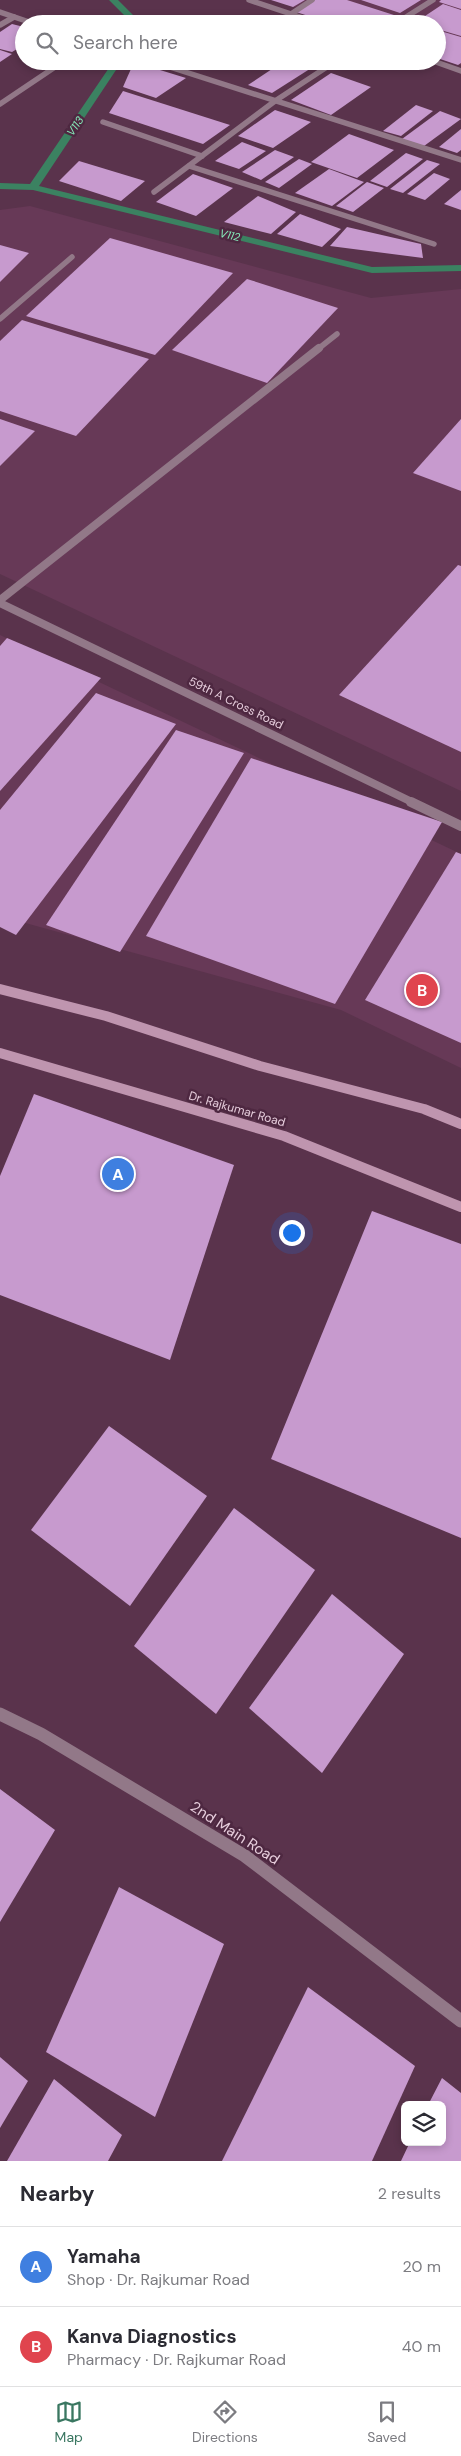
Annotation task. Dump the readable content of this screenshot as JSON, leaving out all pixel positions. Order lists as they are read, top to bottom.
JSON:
{
  "streets": {
    "main road": ["Dr. Rajkumar Road"],
    "street": ["59th A Cross Road", "2nd Main Road"]
  },
  "water": ["V113", "V112"],
  "page": {
    "search": "Search here",
    "pins": ["B", "A"],
    "heading": ["Nearby", "2 results"],
    "list": [
      {
        "mark": "A",
        "name": "Yamaha",
        "note": "Shop · Dr. Rajkumar Road",
        "value": "20 m"
      },
      {
        "mark": "B",
        "name": "Kanva Diagnostics",
        "note": "Pharmacy · Dr. Rajkumar Road",
        "value": "40 m"
      }
    ],
    "nav": ["Map", "Directions", "Saved"]
  }
}
